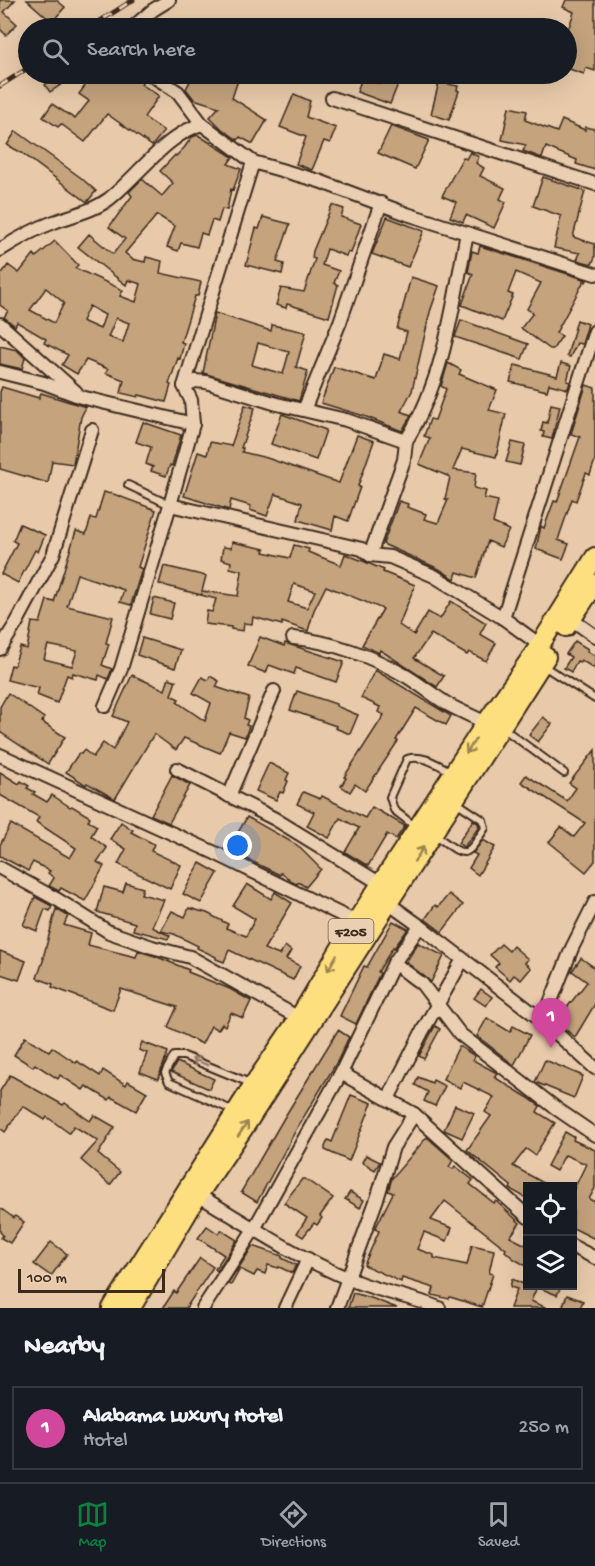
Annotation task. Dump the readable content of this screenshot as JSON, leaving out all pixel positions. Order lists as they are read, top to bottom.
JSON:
{
  "streets": {
    "main road": ["F205"]
  },
  "scale_bar": "100 m",
  "page": {
    "search": "Search here",
    "pins": "1",
    "scale": "100 m",
    "heading": "Nearby",
    "list": [
      {
        "mark": "1",
        "name": "Alabama Luxury Hotel",
        "note": "Hotel",
        "value": "250 m"
      }
    ],
    "nav": ["Map", "Directions", "Saved"]
  }
}
